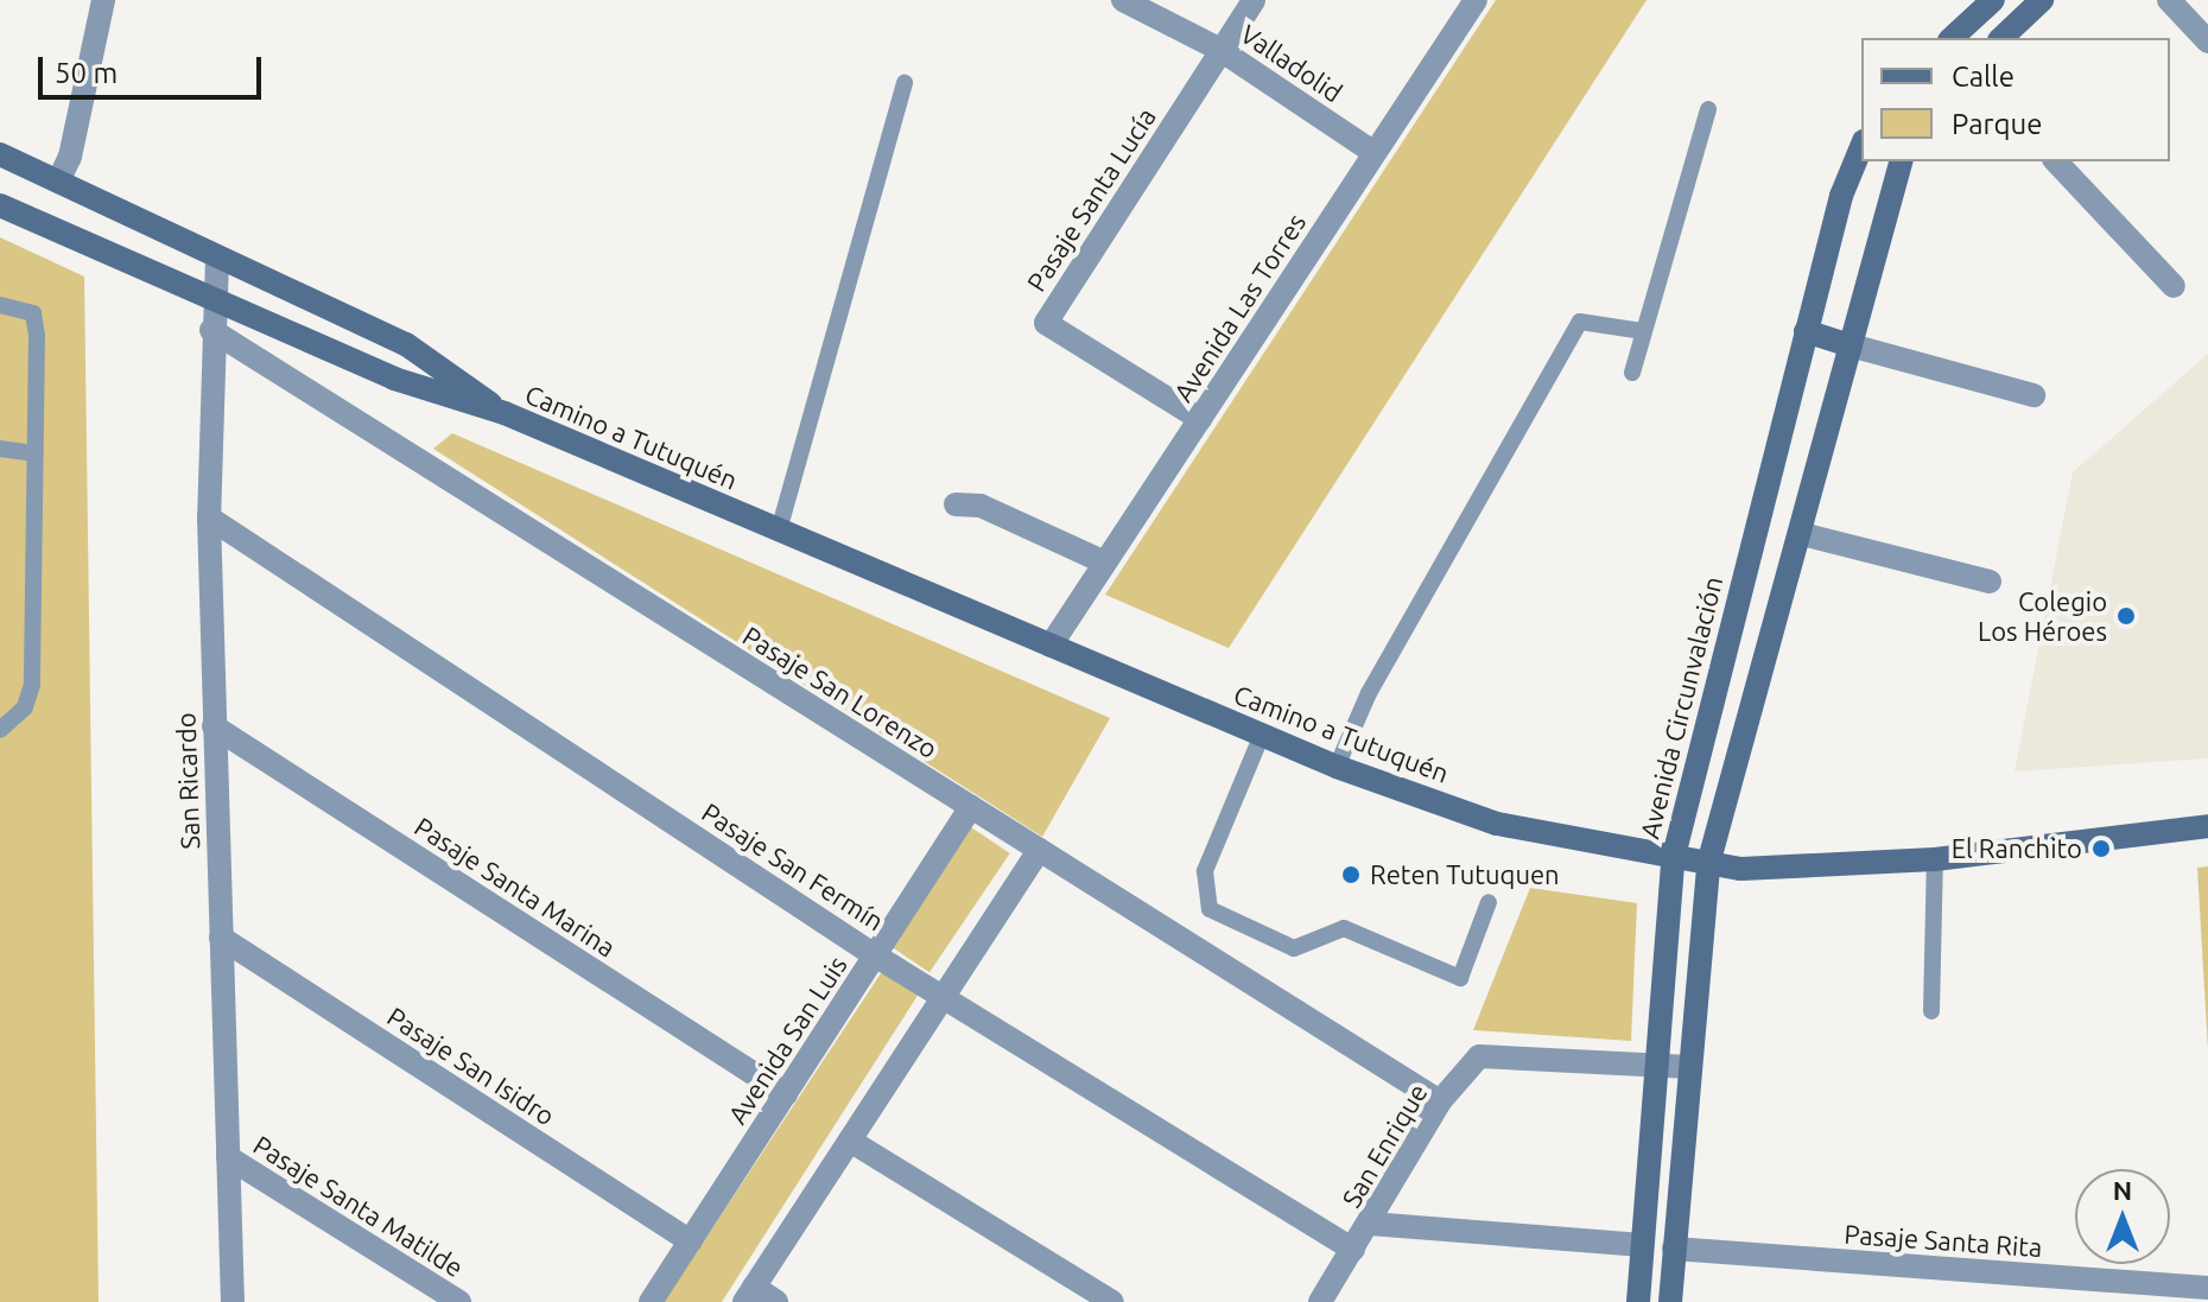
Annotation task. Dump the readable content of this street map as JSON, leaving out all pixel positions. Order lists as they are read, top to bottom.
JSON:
{
  "streets": {
    "street": [
      "Valladolid",
      "Pasaje Santa Lucía",
      "Avenida Las Torres",
      "Camino a Tutuquén",
      "Pasaje San Lorenzo",
      "Avenida Circunvalación",
      "San Ricardo",
      "Pasaje San Fermín",
      "Pasaje Santa Marina",
      "Avenida San Luis",
      "Pasaje San Isidro",
      "San Enrique",
      "Pasaje Santa Matilde",
      "Pasaje Santa Rita"
    ]
  },
  "crossings": [
    ["Valladolid", "Pasaje Santa Lucía"],
    ["Valladolid", "Avenida Las Torres"],
    ["Pasaje Santa Lucía", "Avenida Las Torres"],
    ["Avenida Las Torres", "Camino a Tutuquén"],
    ["Camino a Tutuquén", "Avenida Circunvalación"],
    ["Camino a Tutuquén", "San Ricardo"],
    ["Pasaje San Lorenzo", "San Ricardo"],
    ["Pasaje San Lorenzo", "Avenida San Luis"],
    ["Pasaje San Lorenzo", "San Enrique"],
    ["Avenida Circunvalación", "San Enrique"],
    ["San Ricardo", "Pasaje San Fermín"],
    ["San Ricardo", "Pasaje Santa Marina"],
    ["San Ricardo", "Pasaje San Isidro"],
    ["San Ricardo", "Pasaje Santa Matilde"],
    ["Pasaje San Fermín", "Avenida San Luis"],
    ["Pasaje San Fermín", "San Enrique"],
    ["Pasaje Santa Marina", "Avenida San Luis"],
    ["Avenida San Luis", "Pasaje San Isidro"]
  ],
  "places": ["Colegio Los Héroes", "El Ranchito", "Reten Tutuquen"],
  "legend": ["Calle", "Parque"],
  "scale_bar": "50 m",
  "north": "top"
}
